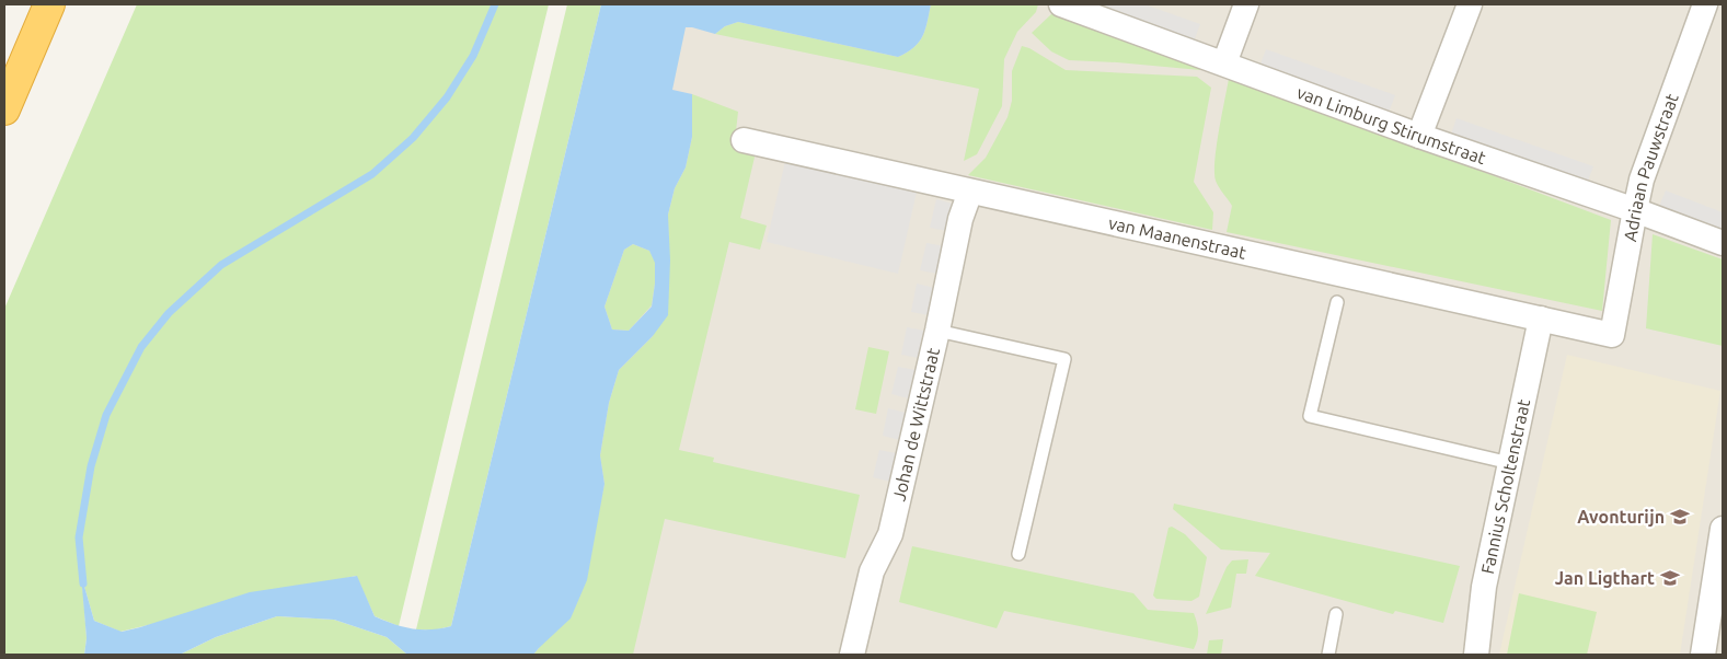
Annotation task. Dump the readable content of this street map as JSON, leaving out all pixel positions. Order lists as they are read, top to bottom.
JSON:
{
  "streets": {
    "street": [
      "van Limburg Stirumstraat",
      "Adriaan Pauwstraat",
      "van Maanenstraat",
      "Johan de Wittstraat",
      "Fannius Scholtenstraat"
    ]
  },
  "crossings": [
    ["van Limburg Stirumstraat", "Adriaan Pauwstraat"],
    ["Adriaan Pauwstraat", "van Maanenstraat"],
    ["van Maanenstraat", "Johan de Wittstraat"],
    ["van Maanenstraat", "Fannius Scholtenstraat"]
  ],
  "places": {
    "school or university": ["Avonturijn", "Jan Ligthart"]
  }
}
